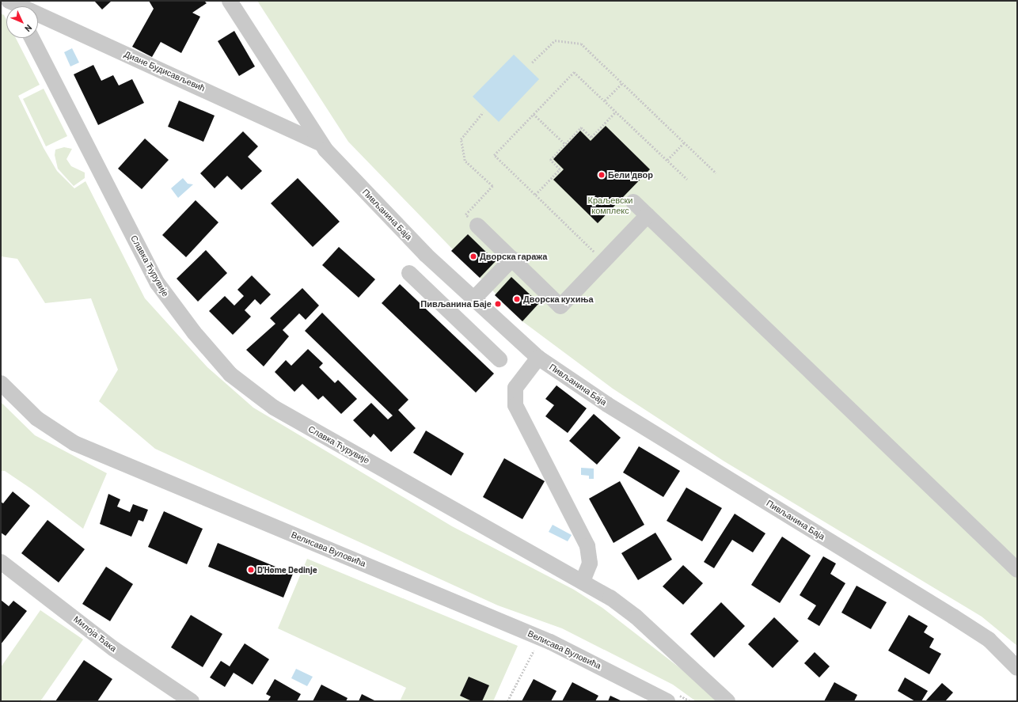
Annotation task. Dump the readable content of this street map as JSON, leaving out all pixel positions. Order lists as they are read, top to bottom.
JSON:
{
  "streets": {
    "street": [
      "Диане Будисављевић",
      "Пивљанина Баја",
      "Славка Ћурувије",
      "Велисава Вуловића",
      "Милоја Ђака"
    ]
  },
  "crossings": [
    ["Диане Будисављевић", "Пивљанина Баја"]
  ],
  "parks": ["Краљевски комплекс"],
  "places": [
    "Бели двор",
    "Дворска гаража",
    "Дворска кухиња",
    "Пивљанина Баје",
    "D'Home Dedinje"
  ],
  "north": "bottom right"
}
